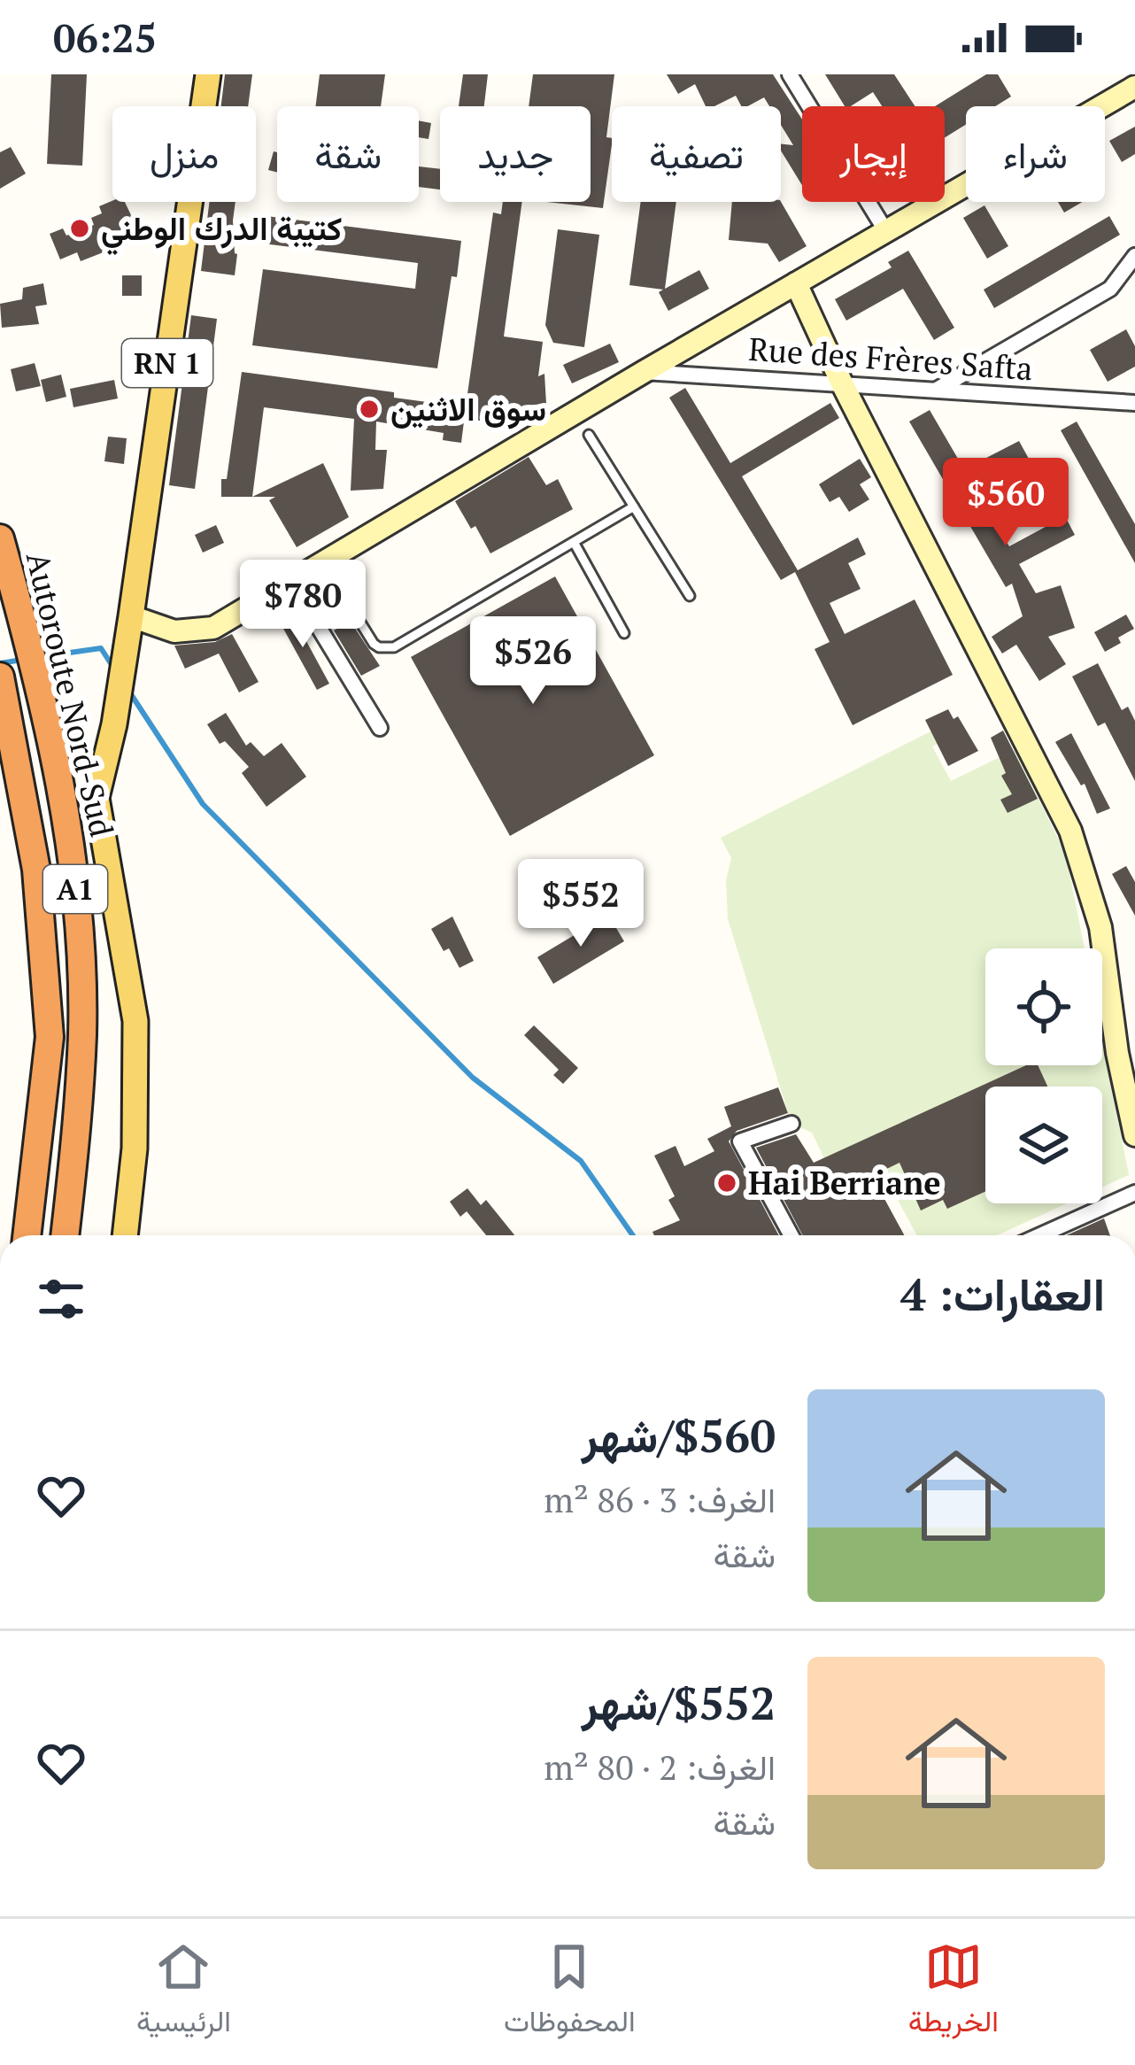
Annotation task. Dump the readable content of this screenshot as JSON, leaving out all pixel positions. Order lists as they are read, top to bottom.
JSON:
{
  "streets": {
    "highway": ["Autoroute Nord-Sud", "A1"],
    "main road": ["RN 1"],
    "street": ["Rue des Frères Safta"]
  },
  "places": ["كتيبة الدرك الوطني", "ﺳﻮق اﻻﺛﻨﻴﻦ", "Hai Berriane"],
  "page": {
    "status": "06:25",
    "chip": [
      "شراء",
      "إيجار",
      "تصفية",
      "جديد",
      "شقة",
      "منزل"
    ],
    "price": [
      "$560",
      "$780",
      "$526",
      "$552"
    ],
    "heading": "العقارات: 4",
    "list": [
      {
        "name": "$560/شهر",
        "note": "الغرف: 3 · 86 m² · شقة"
      },
      {
        "name": "$552/شهر",
        "note": "الغرف: 2 · 80 m² · شقة"
      }
    ],
    "tabs": ["الخريطة", "المحفوظات", "الرئيسية"]
  }
}
